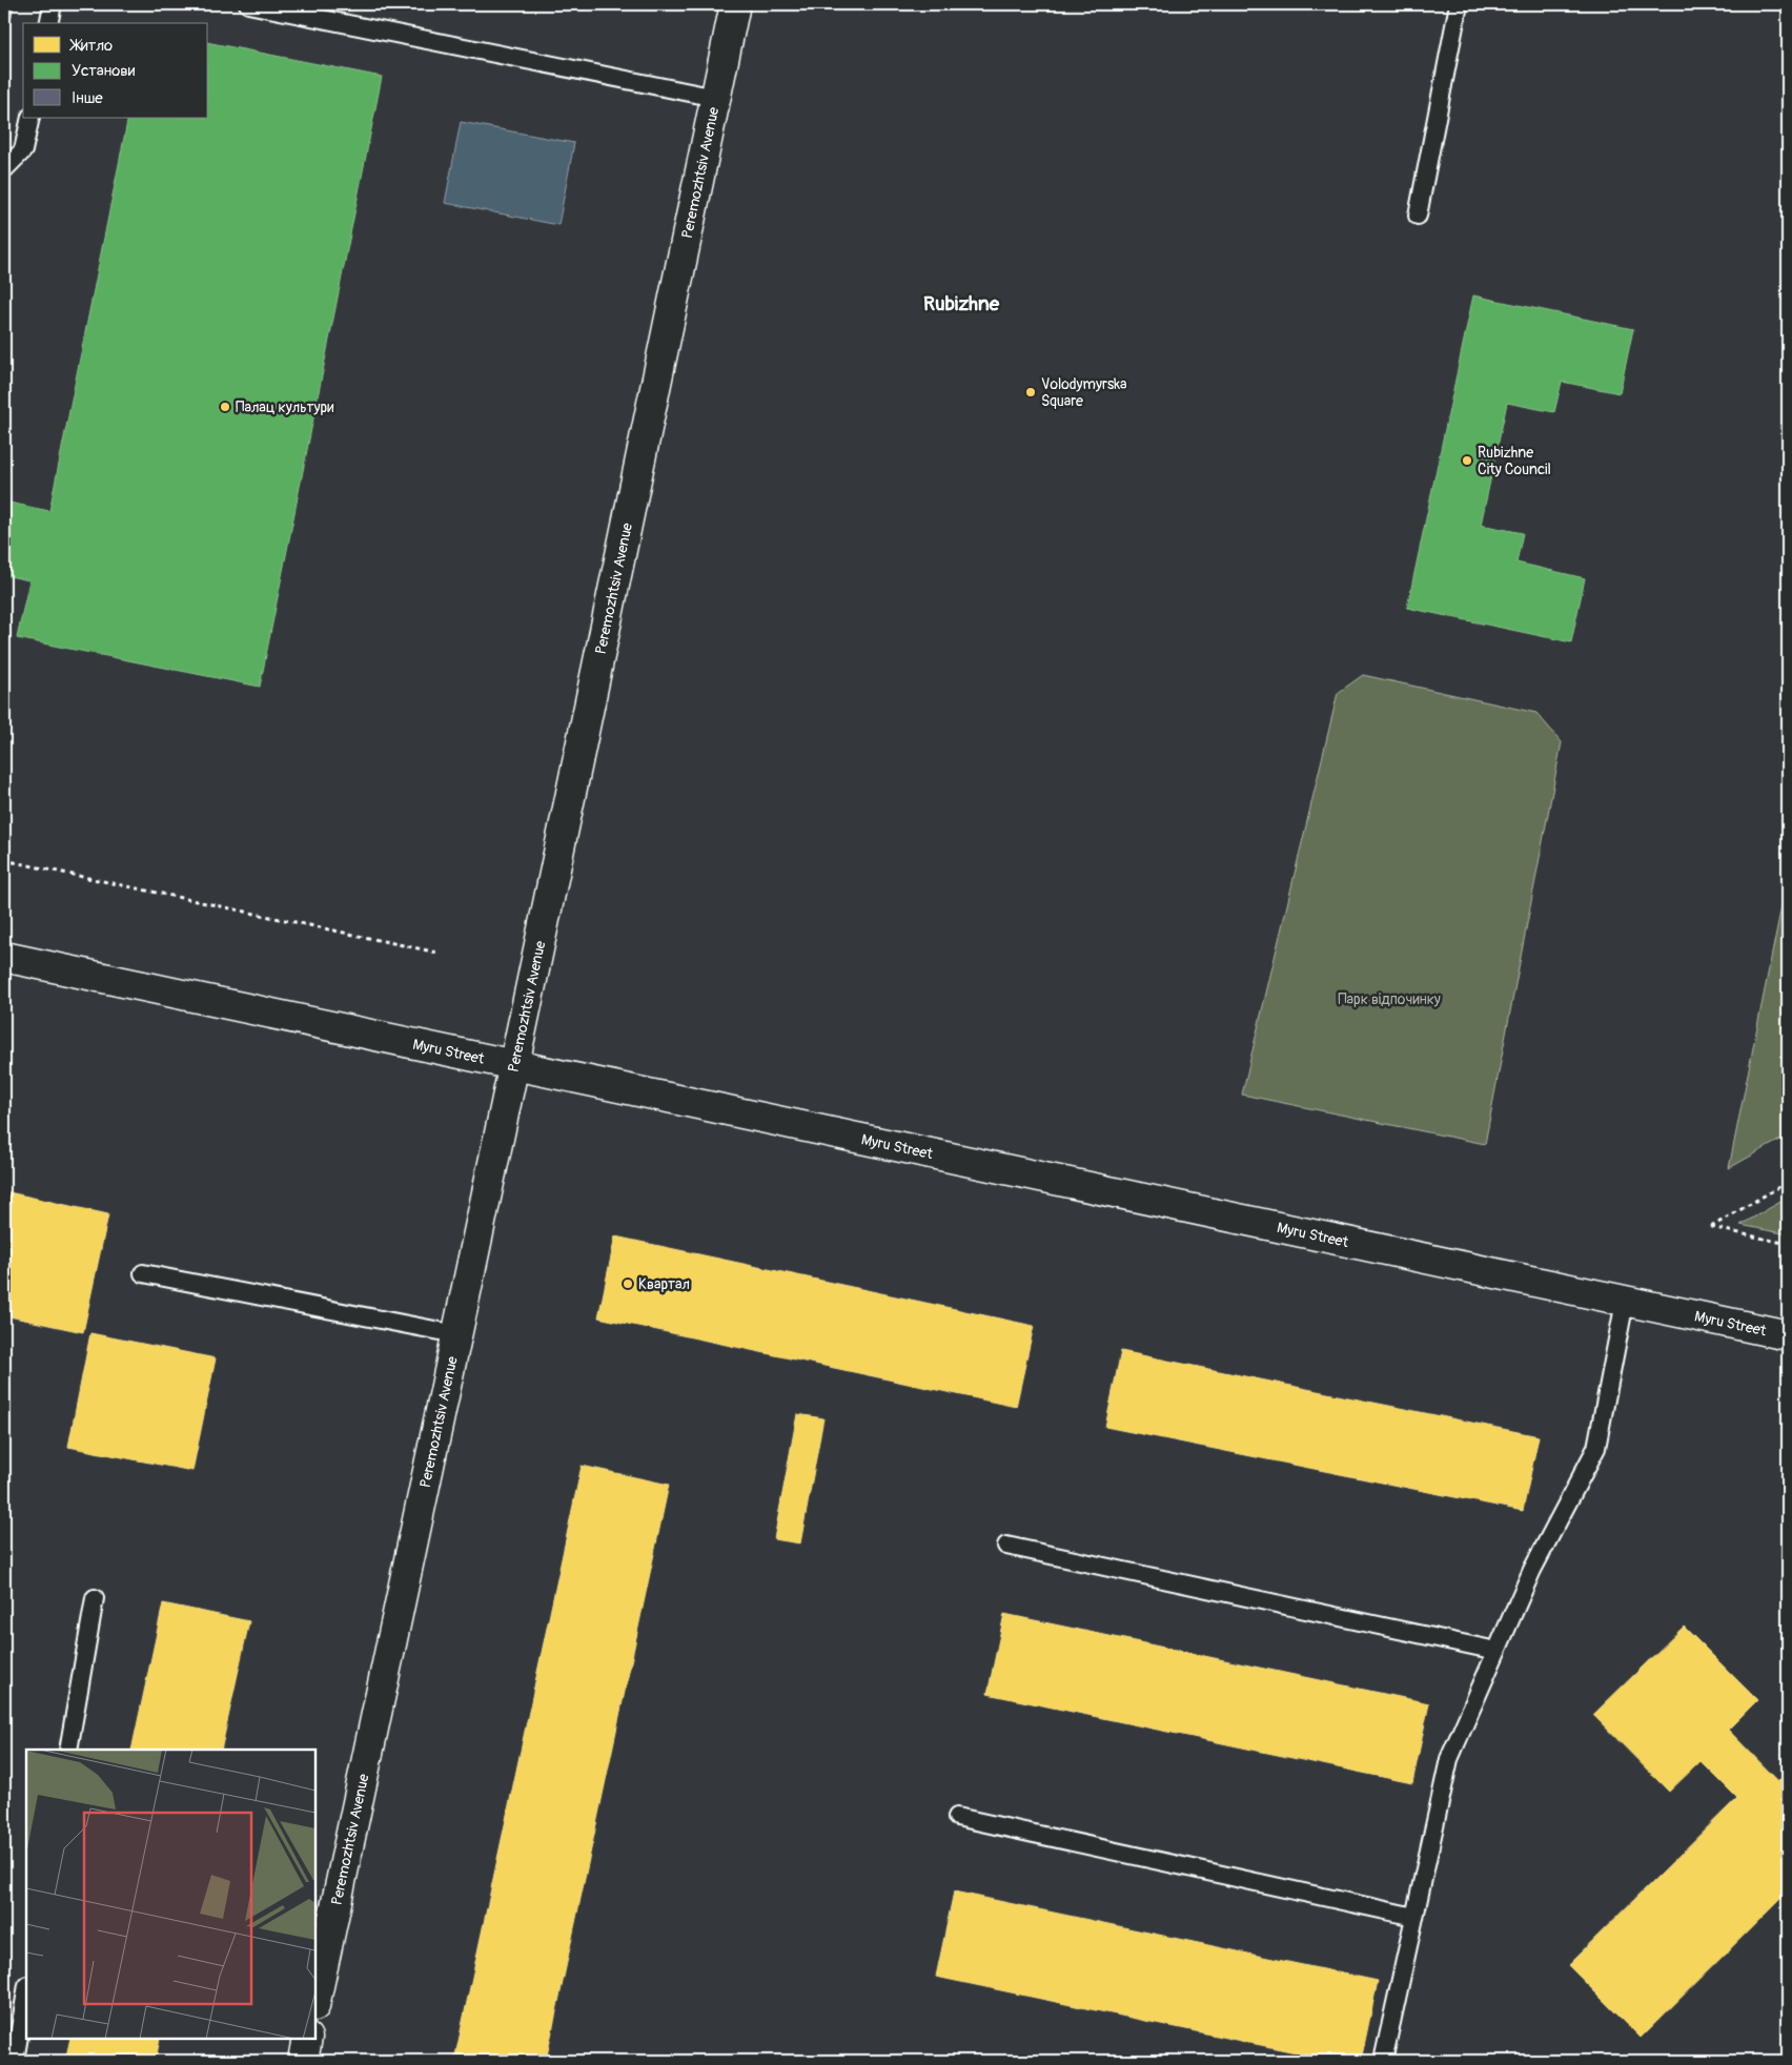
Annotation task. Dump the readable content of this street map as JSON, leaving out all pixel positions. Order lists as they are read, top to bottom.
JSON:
{
  "streets": {
    "street": ["Peremozhtsiv Avenue", "Myru Street"]
  },
  "crossings": [
    ["Peremozhtsiv Avenue", "Myru Street"]
  ],
  "districts": ["Rubizhne"],
  "parks": ["Парк відпочинку"],
  "places": [
    "Volodymyrska Square",
    "Палац культури",
    "Rubizhne City Council",
    "Квартал"
  ],
  "legend": ["Житло", "Установи", "Інше"]
}
